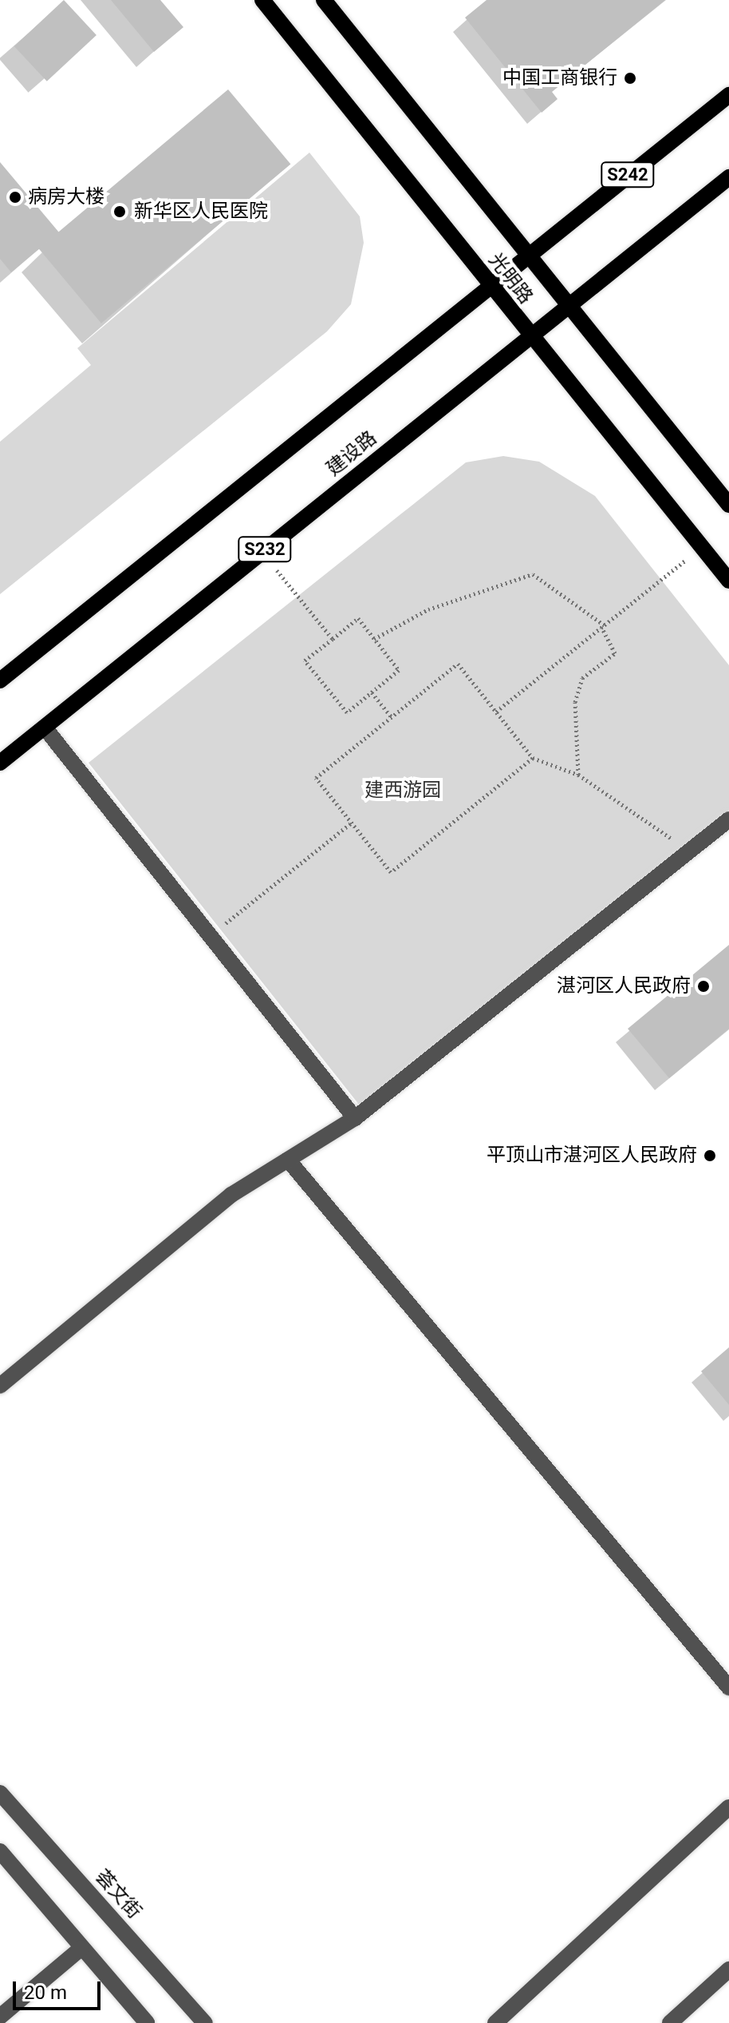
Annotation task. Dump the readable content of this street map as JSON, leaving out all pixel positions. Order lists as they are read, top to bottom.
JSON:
{
  "streets": {
    "main road": [
      "S242",
      "光明路",
      "建设路",
      "S232"
    ],
    "street": ["荟文街"]
  },
  "crossings": [
    ["S242", "光明路"],
    ["光明路", "建设路"]
  ],
  "parks": ["建西游园"],
  "places": [
    "中国工商银行",
    "病房大楼",
    "新华区人民医院",
    "湛河区人民政府",
    "平顶山市湛河区人民政府"
  ],
  "scale_bar": "20 m"
}
